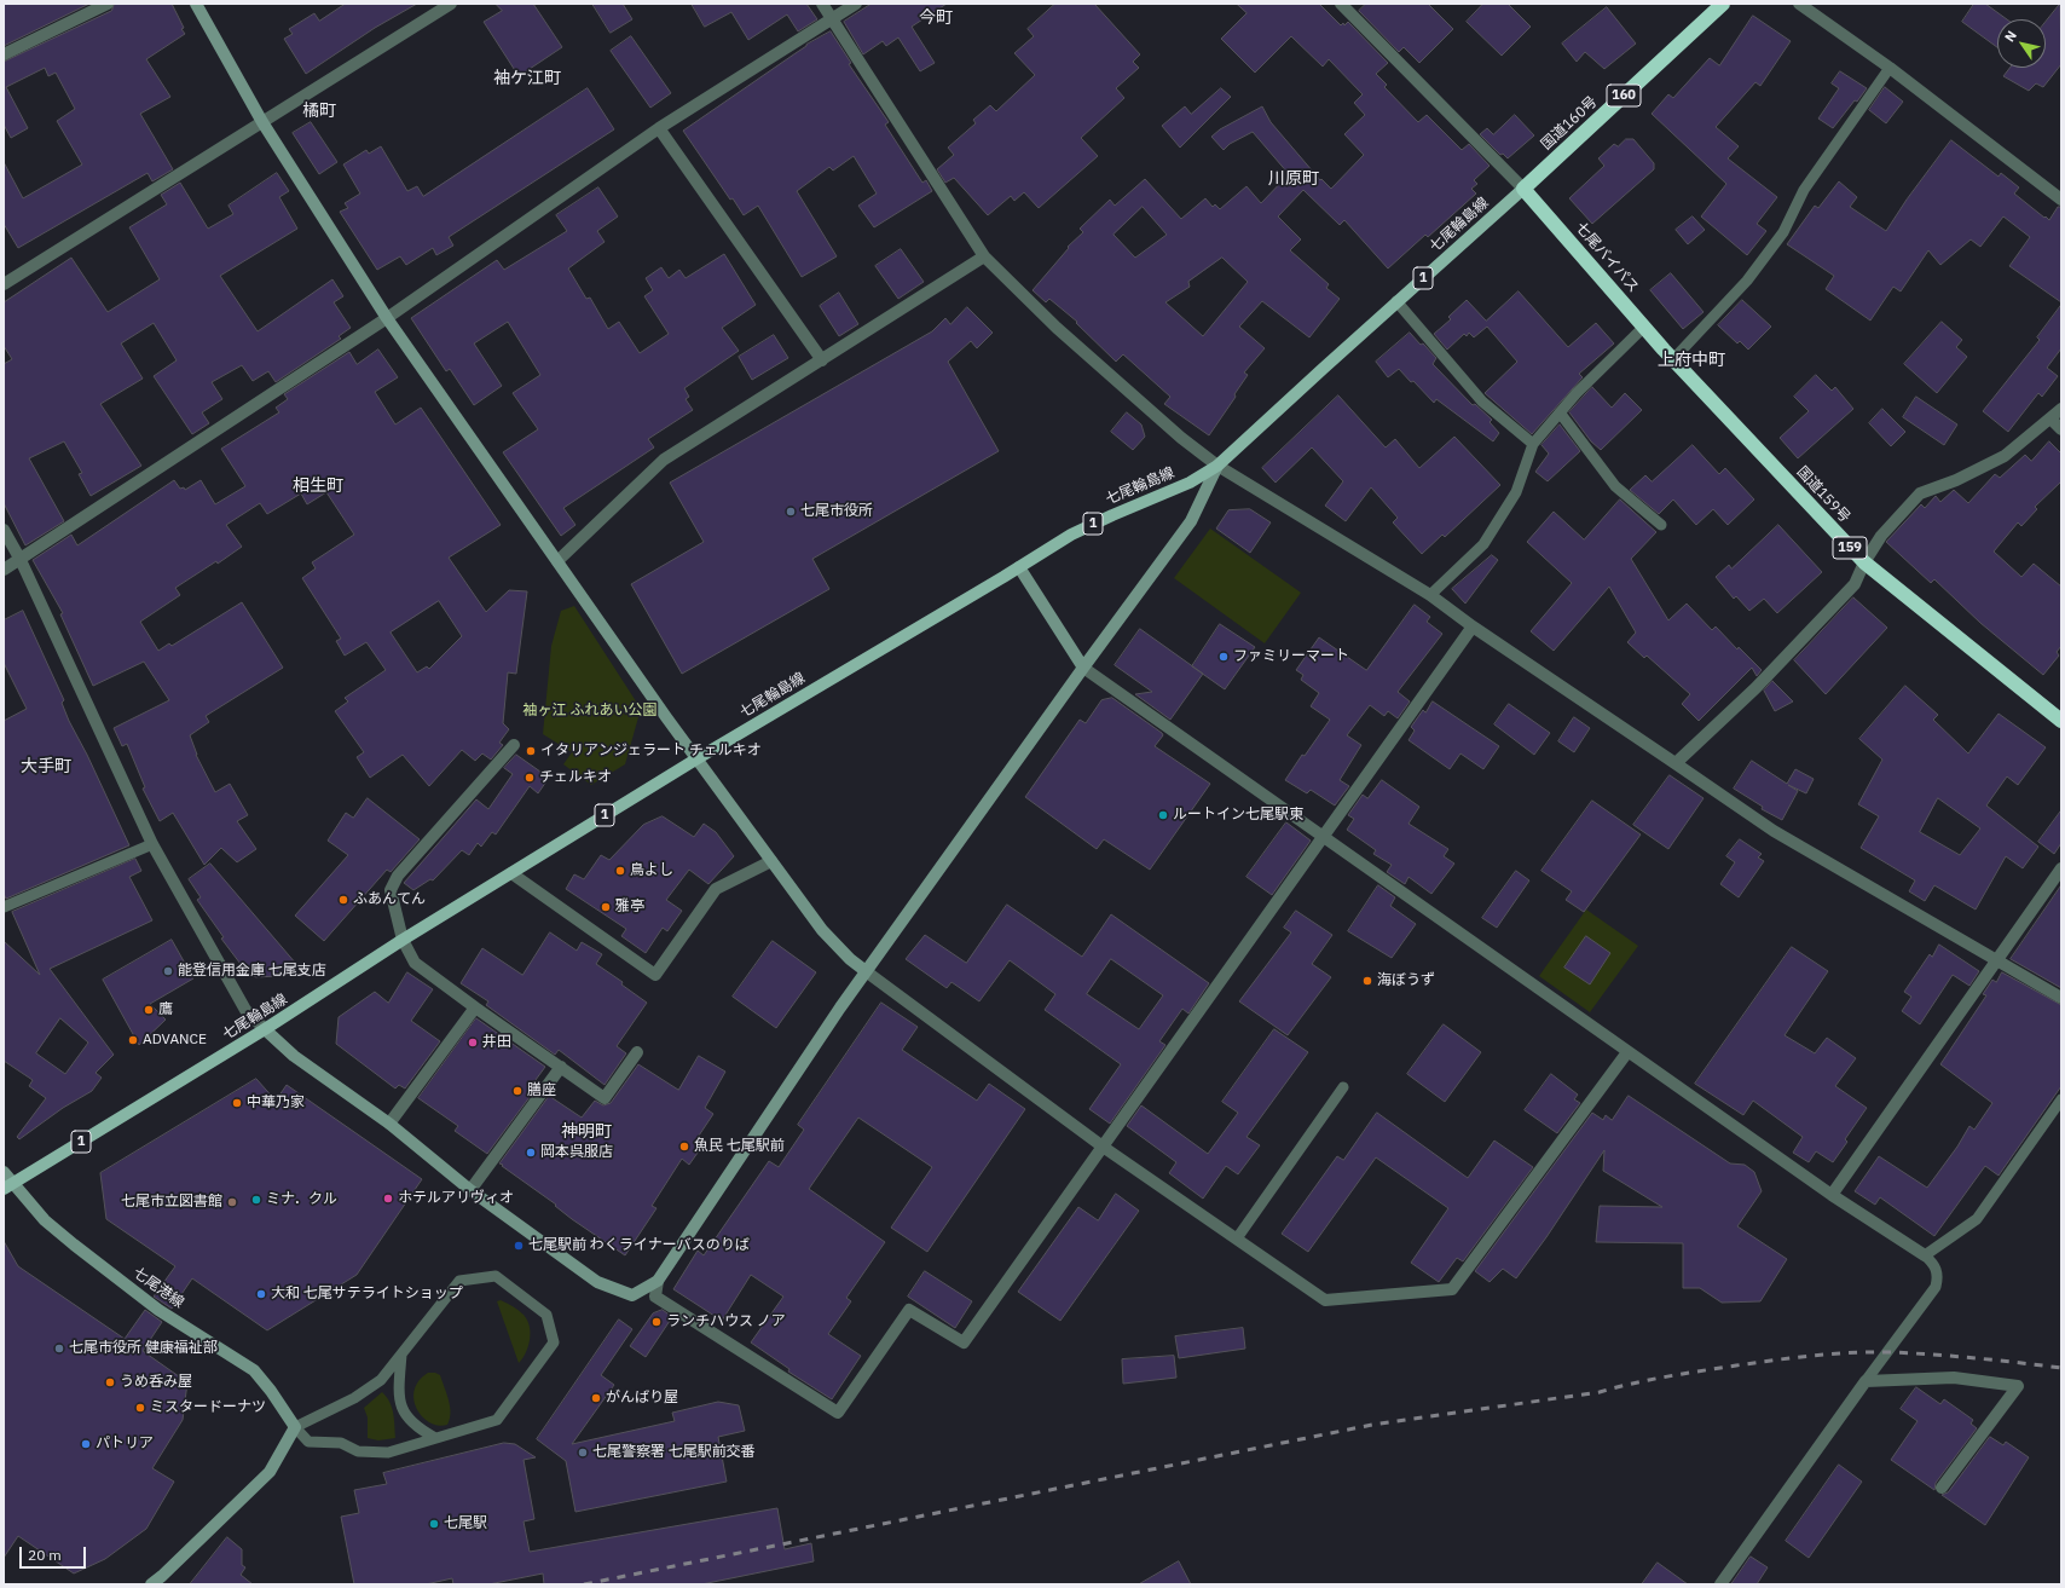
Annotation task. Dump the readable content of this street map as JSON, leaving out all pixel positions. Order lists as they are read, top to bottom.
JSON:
{
  "streets": {
    "highway": [
      "160",
      "国道160号",
      "七尾バイパス",
      "国道159号",
      "159"
    ],
    "main road": ["七尾輪島線", "1"],
    "street": ["七尾港線"]
  },
  "crossings": [
    ["国道160号", "七尾輪島線"],
    ["国道160号", "七尾バイパス"],
    ["七尾輪島線", "七尾バイパス"],
    ["七尾輪島線", "七尾港線"],
    ["七尾バイパス", "国道159号"]
  ],
  "districts": [
    "今町",
    "袖ケ江町",
    "橘町",
    "川原町",
    "上府中町",
    "相生町",
    "大手町",
    "神明町"
  ],
  "parks": ["袖ヶ江 ふれあい公園"],
  "places": [
    "七尾市役所",
    "ファミリーマート",
    "イタリアンジェラート チェルキオ",
    "チェルキオ",
    "ルートイン七尾駅東",
    "鳥よし",
    "ふあんてん",
    "雅亭",
    "能登信用金庫 七尾支店",
    "海ぼうず",
    "鷹",
    "ADVANCE",
    "井田",
    "膳座",
    "中華乃家",
    "魚民 七尾駅前",
    "岡本呉服店",
    "ホテルアリヴィオ",
    "ミナ．クル",
    "七尾市立図書館",
    "七尾駅前 わくライナーバスのりば",
    "大和 七尾サテライトショップ",
    "ランチハウス ノア",
    "七尾市役所 健康福祉部",
    "うめ呑み屋",
    "がんばり屋",
    "ミスタードーナツ",
    "パトリア",
    "七尾警察署 七尾駅前交番",
    "七尾駅"
  ],
  "scale_bar": "20 m",
  "north": "top left"
}
